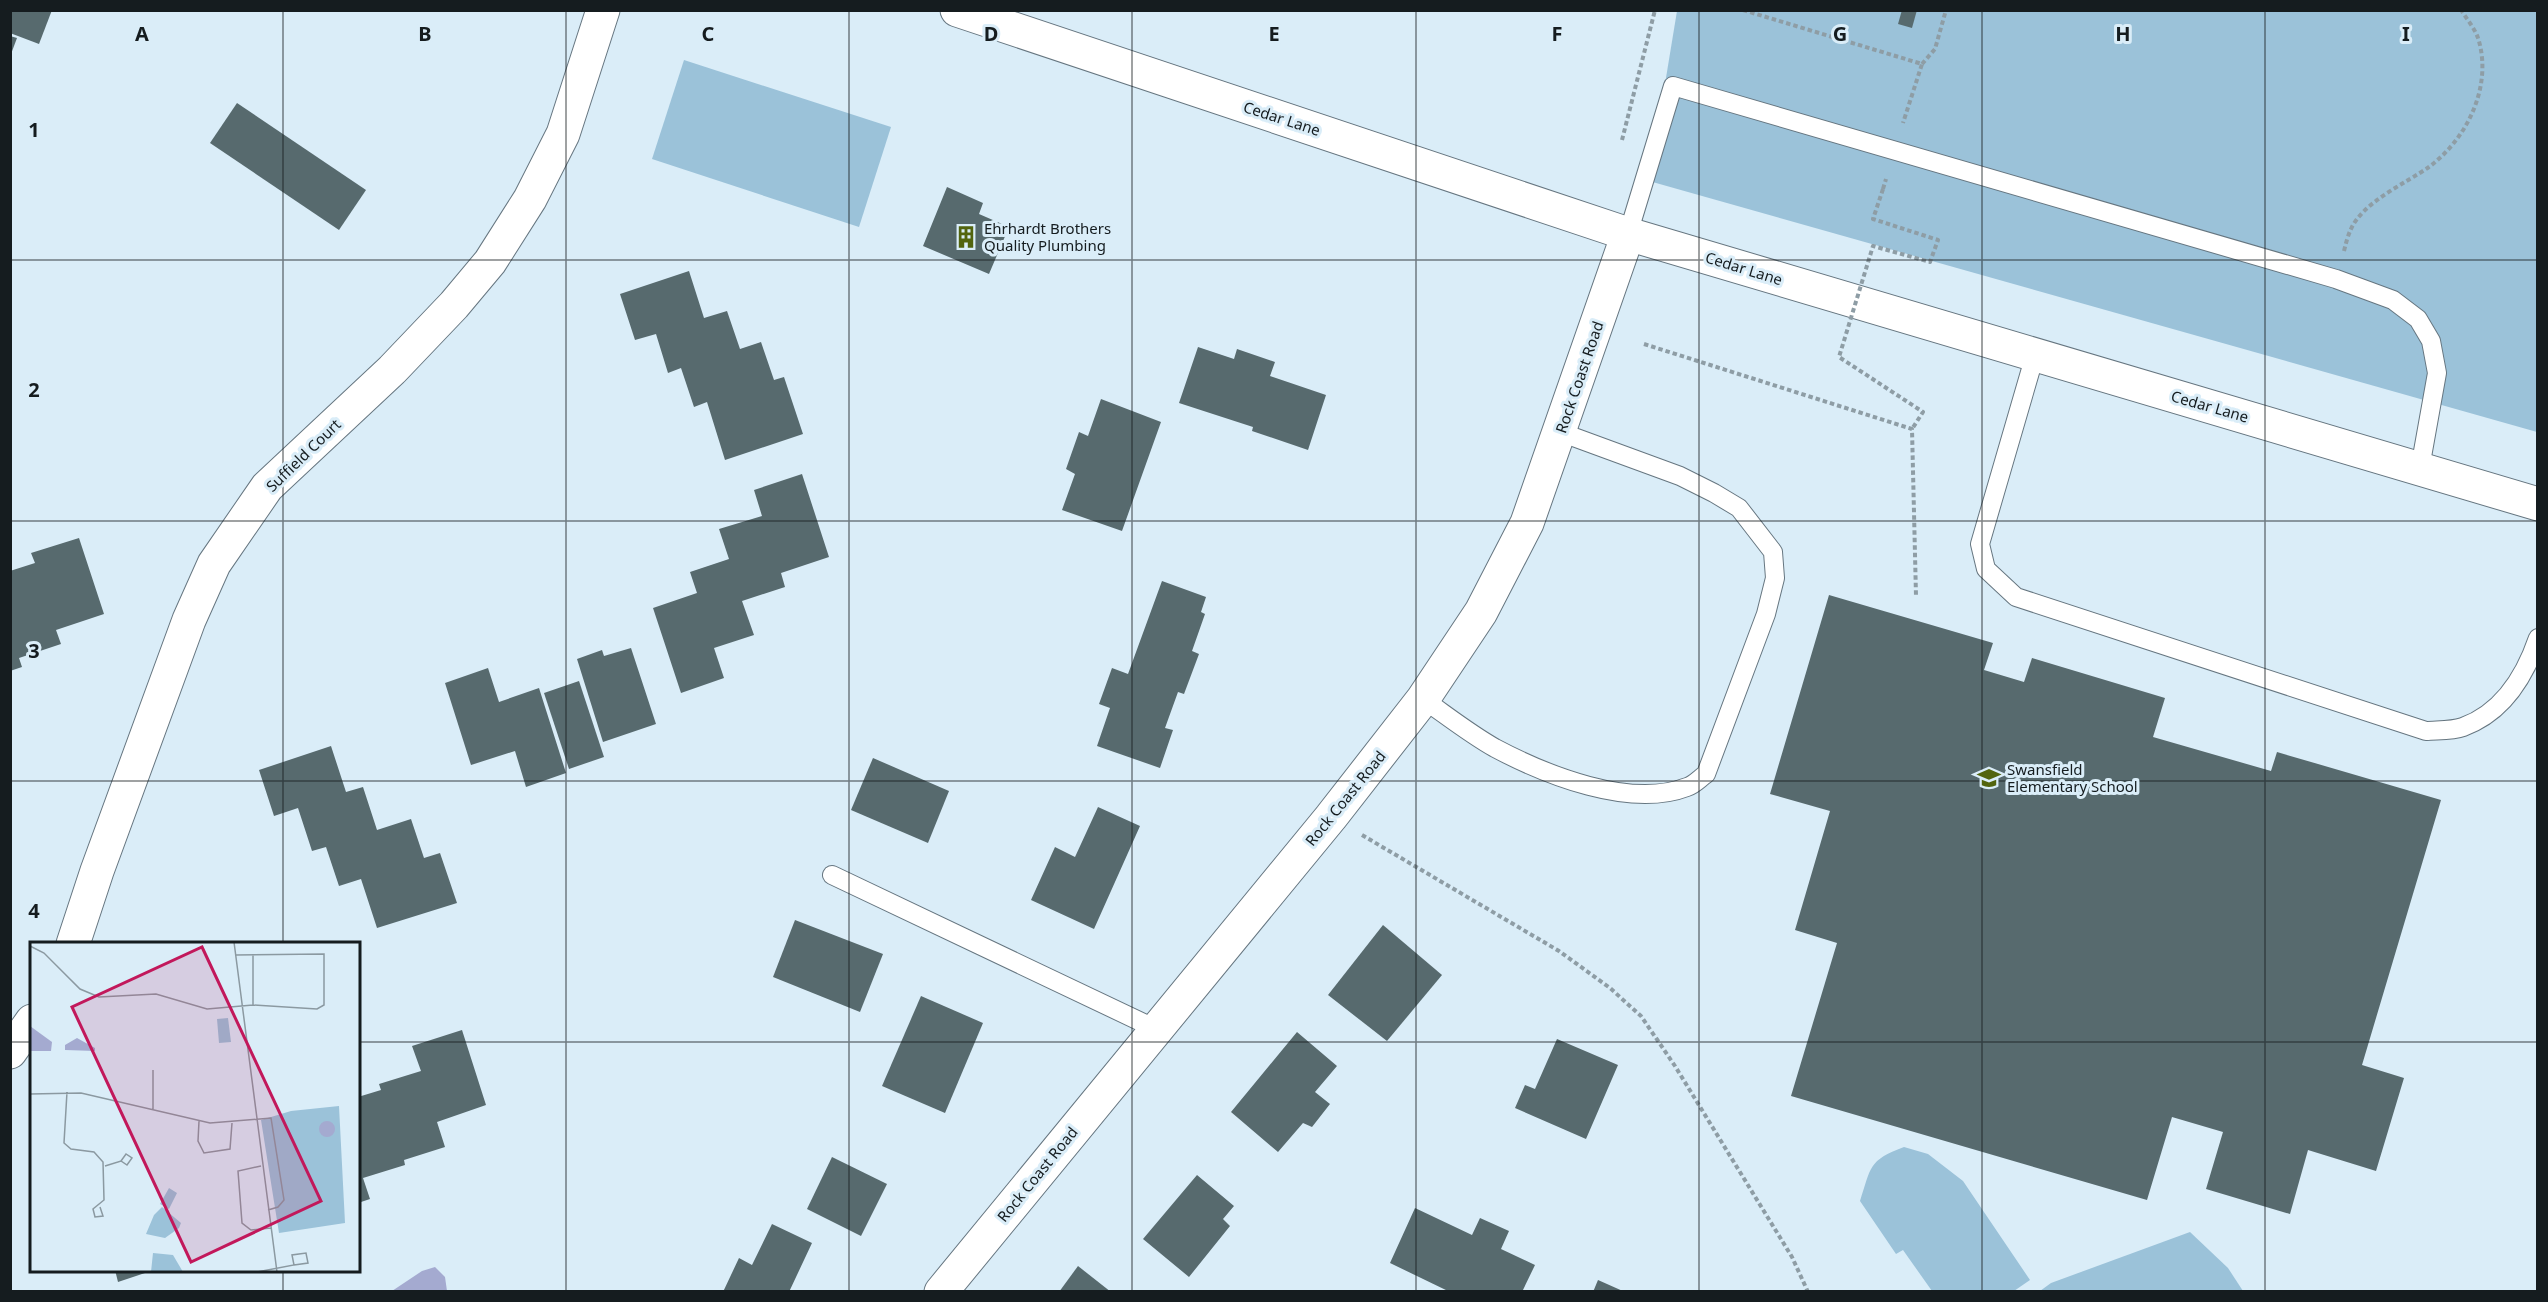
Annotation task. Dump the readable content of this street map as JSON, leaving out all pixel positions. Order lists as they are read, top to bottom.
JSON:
{
  "streets": {
    "street": ["Cedar Lane", "Rock Coast Road", "Suffield Court"]
  },
  "crossings": [
    ["Cedar Lane", "Rock Coast Road"]
  ],
  "places": {
    "building": ["Ehrhardt Brothers Quality Plumbing"],
    "school or university": ["Swansfield Elementary School"]
  },
  "grid": {
    "columns": [
      "A",
      "B",
      "C",
      "D",
      "E",
      "F",
      "G",
      "H",
      "I"
    ],
    "rows": [
      "1",
      "2",
      "3",
      "4"
    ]
  }
}
